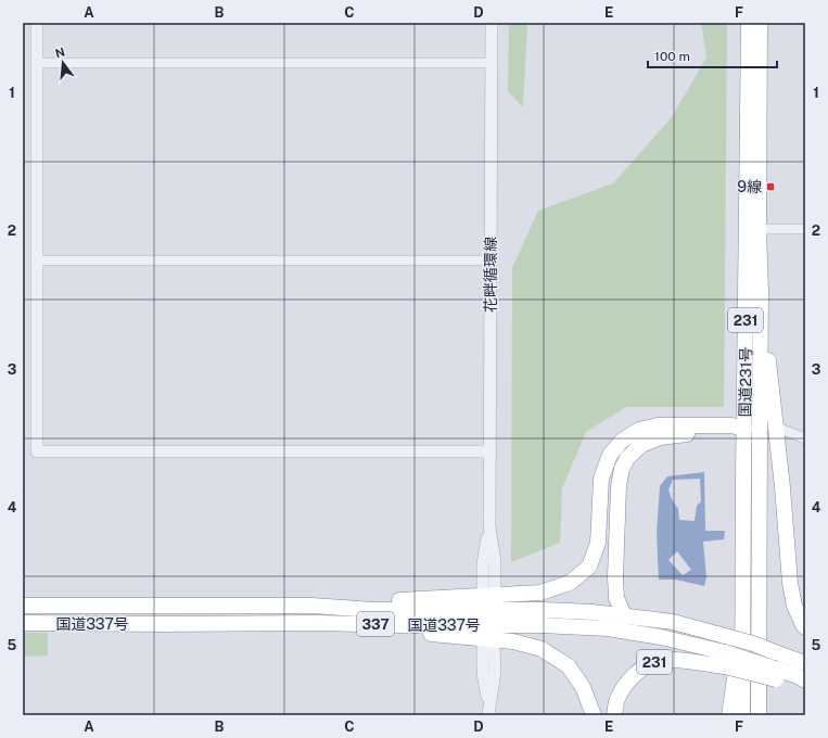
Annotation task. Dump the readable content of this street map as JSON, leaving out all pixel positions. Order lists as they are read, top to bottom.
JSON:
{
  "streets": {
    "highway": [
      "231",
      "国道231号",
      "国道337号",
      "337"
    ],
    "street": ["花畔循環線"]
  },
  "crossings": [
    ["231", "国道231号"],
    ["231", "国道337号"]
  ],
  "places": {
    "transit": ["9線"]
  },
  "scale_bar": "100 m",
  "north": "top",
  "grid": {
    "columns": [
      "A",
      "B",
      "C",
      "D",
      "E",
      "F"
    ],
    "rows": [
      "1",
      "2",
      "3",
      "4",
      "5"
    ]
  }
}
